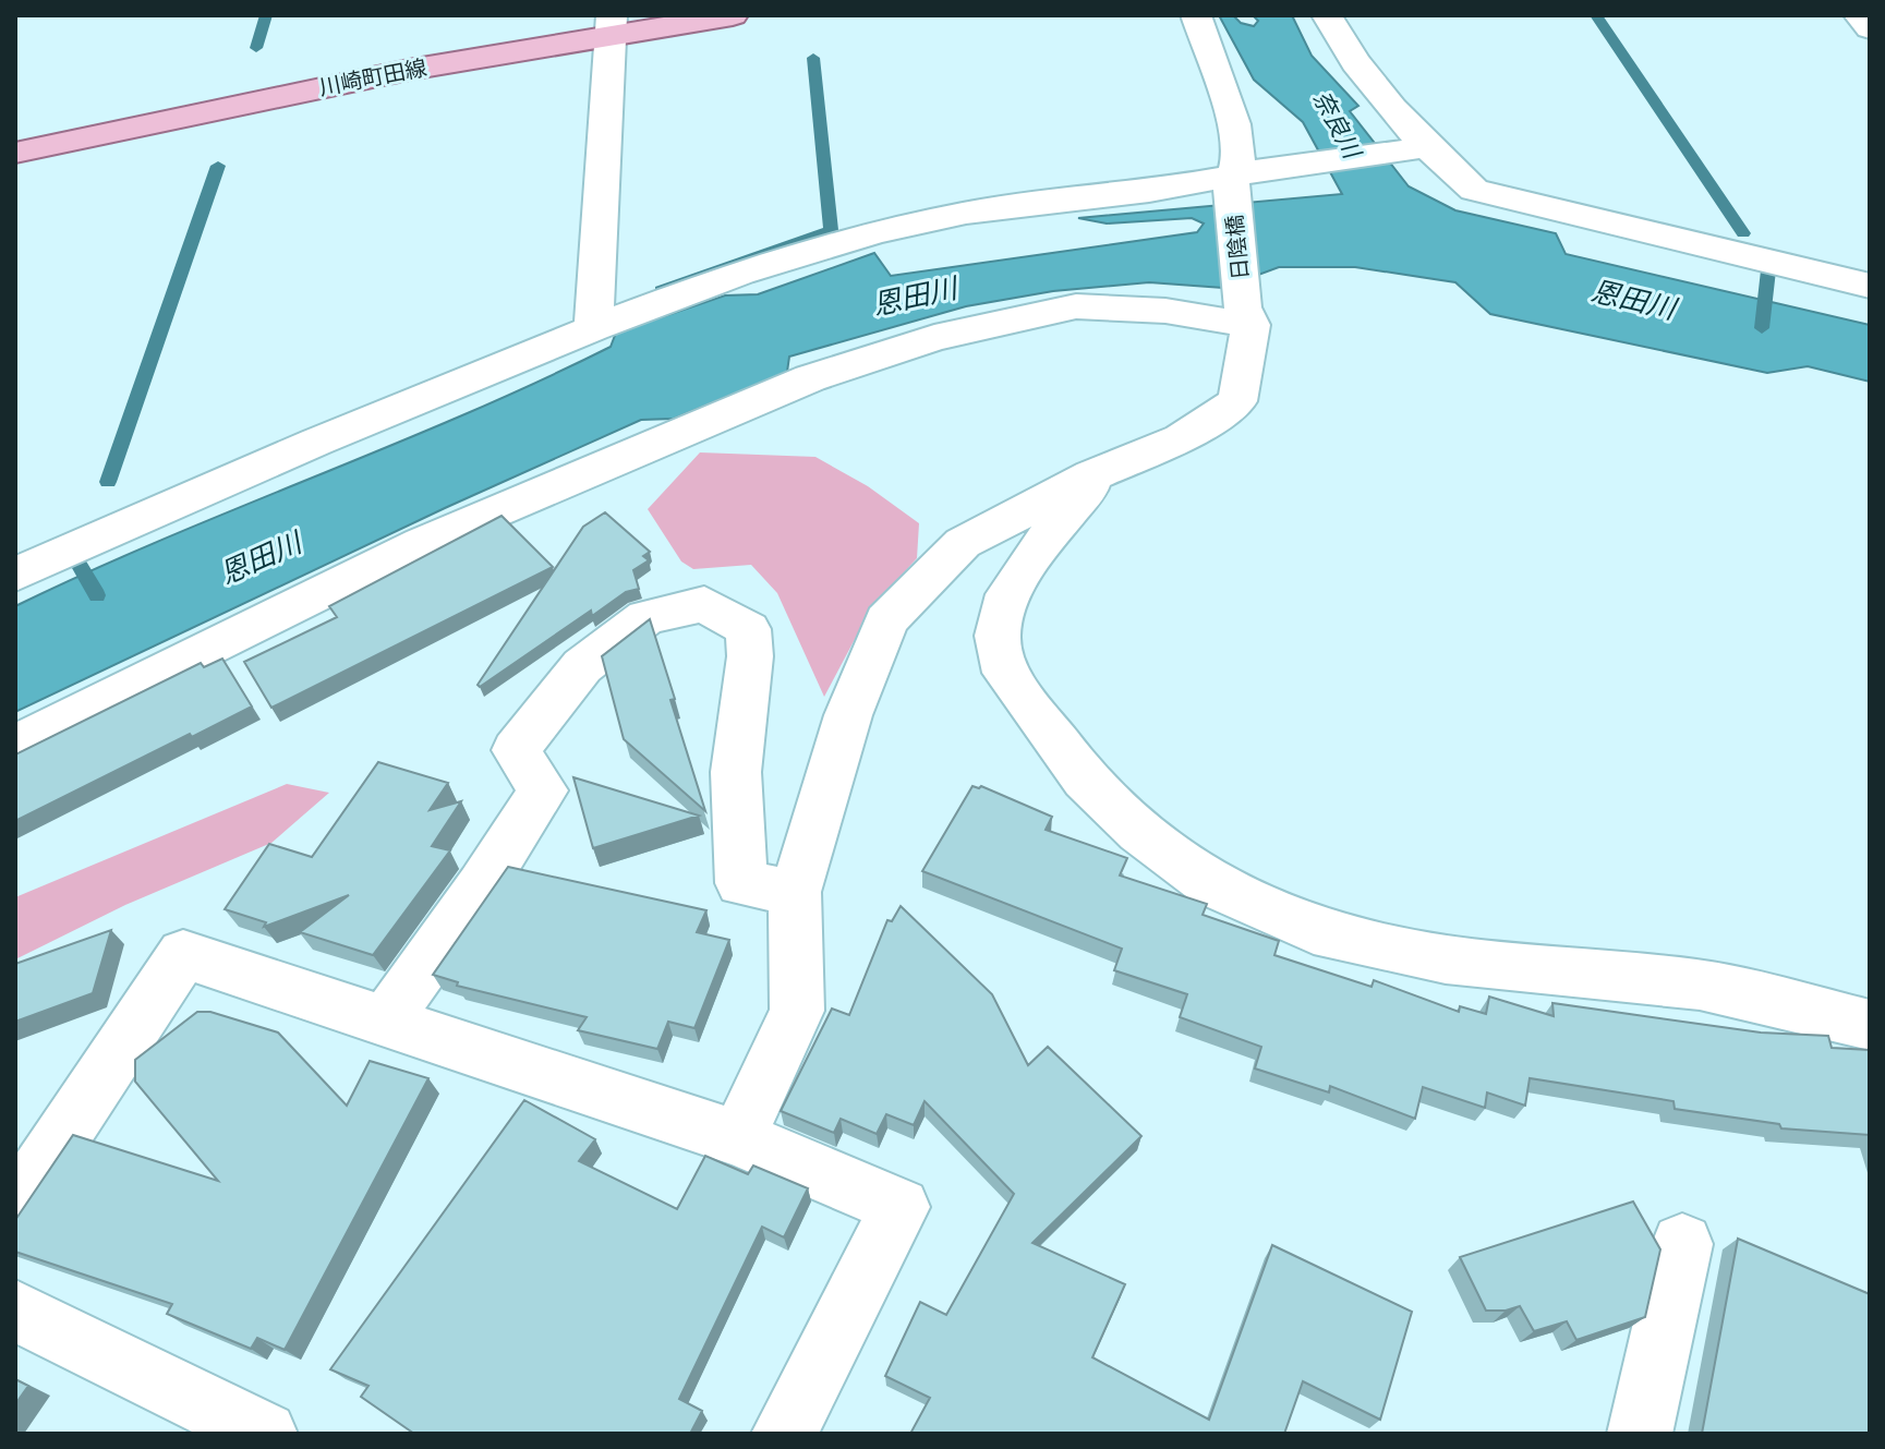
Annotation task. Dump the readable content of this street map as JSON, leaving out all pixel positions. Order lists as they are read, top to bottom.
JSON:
{
  "streets": {
    "main road": ["川崎町田線"],
    "street": ["日陰橋"]
  },
  "water": ["奈良川", "恩田川"]
}
